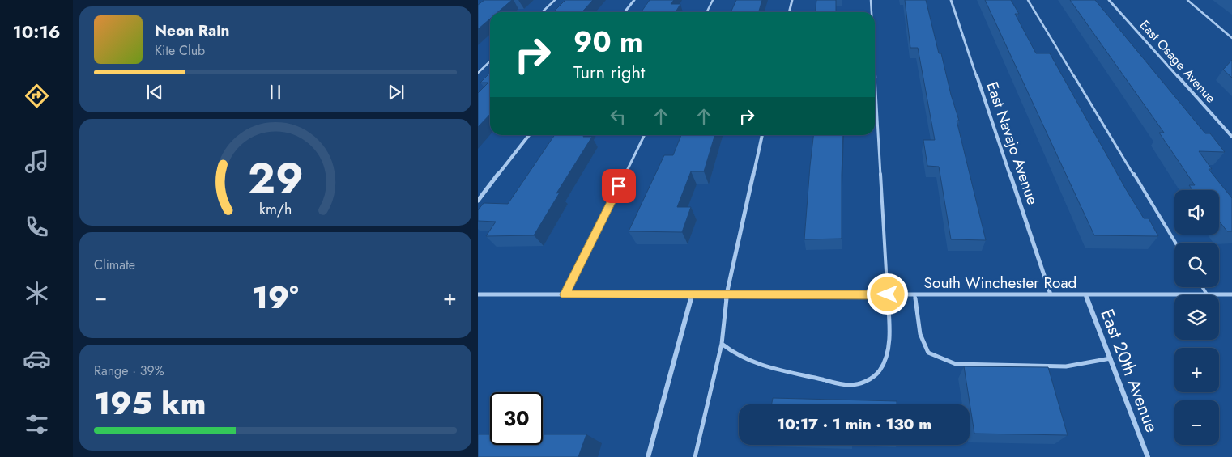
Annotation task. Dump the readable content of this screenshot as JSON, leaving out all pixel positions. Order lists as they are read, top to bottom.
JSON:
{
  "streets": {
    "street": [
      "East Osage Avenue",
      "East Navajo Avenue",
      "South Winchester Road",
      "East 20th Avenue"
    ]
  },
  "crossings": [
    ["East Navajo Avenue", "South Winchester Road"],
    ["South Winchester Road", "East 20th Avenue"]
  ],
  "page": {
    "tabs": "10:16",
    "turn": ["90 m", "Turn right"],
    "song": ["Neon Rain", "Kite Club"],
    "map_buttons": ["+", "−"],
    "tile": [
      "Climate",
      ["Range · 39%", "195 km"]
    ],
    "heat": ["−", "19°", "+"],
    "limit": "30",
    "trip": "10:17 · 1 min · 130 m",
    "gauge": ["29", "km/h"]
  }
}
